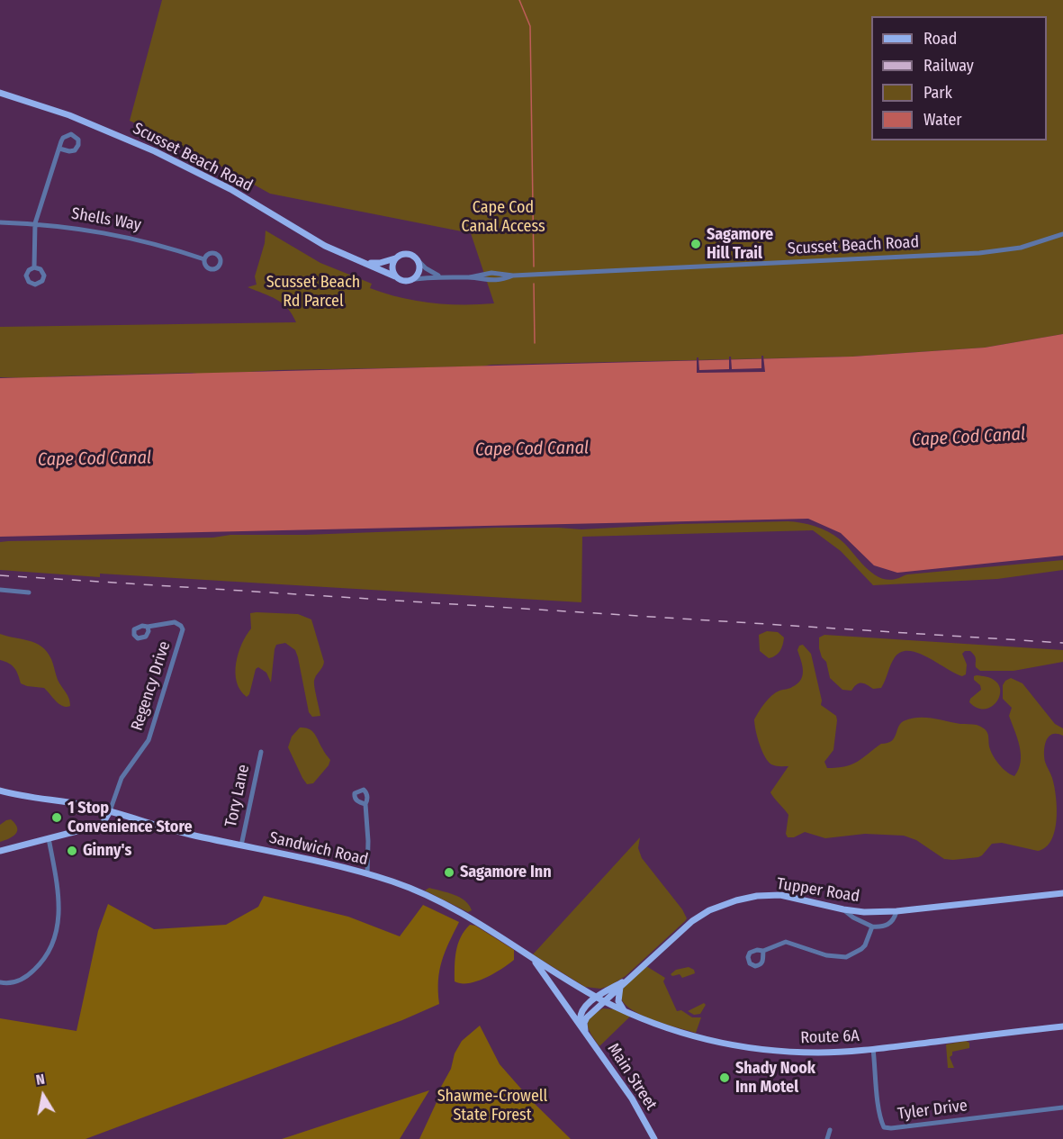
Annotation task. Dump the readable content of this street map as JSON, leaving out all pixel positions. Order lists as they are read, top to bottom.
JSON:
{
  "streets": {
    "main road": [
      "Scusset Beach Road",
      "Sandwich Road",
      "Tupper Road",
      "Route 6A",
      "Main Street"
    ],
    "street": [
      "Shells Way",
      "Regency Drive",
      "Tory Lane",
      "Tyler Drive"
    ]
  },
  "crossings": [
    ["Regency Drive", "Sandwich Road"],
    ["Tory Lane", "Sandwich Road"],
    ["Sandwich Road", "Tupper Road"],
    ["Sandwich Road", "Route 6A"],
    ["Sandwich Road", "Main Street"],
    ["Tupper Road", "Route 6A"],
    ["Route 6A", "Tyler Drive"]
  ],
  "water": ["Cape Cod Canal"],
  "parks": ["Cape Cod Canal Access", "Scusset Beach Rd Parcel", "Shawme-Crowell State Forest"],
  "places": [
    "Sagamore Hill Trail",
    "1 Stop Convenience Store",
    "Ginny's",
    "Sagamore Inn",
    "Shady Nook Inn Motel"
  ],
  "legend": [
    "Road",
    "Railway",
    "Park",
    "Water"
  ],
  "north": "top"
}
